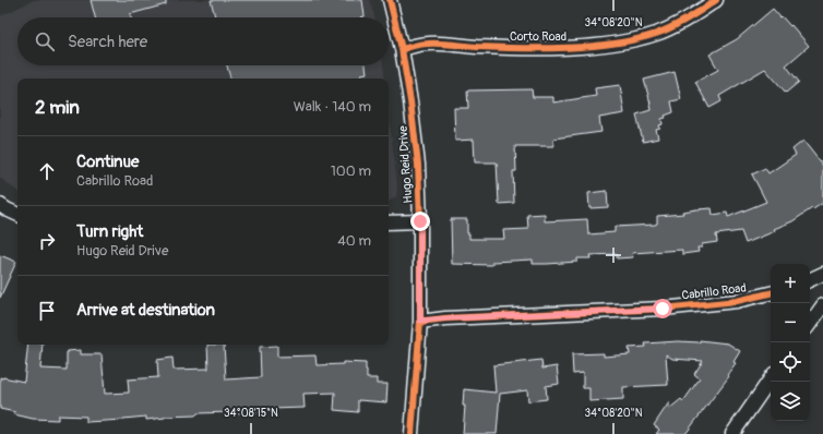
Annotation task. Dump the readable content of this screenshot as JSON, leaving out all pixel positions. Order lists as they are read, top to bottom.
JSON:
{
  "streets": {
    "street": ["Corto Road", "Hugo Reid Drive", "Cabrillo Road"]
  },
  "crossings": [
    ["Corto Road", "Hugo Reid Drive"],
    ["Hugo Reid Drive", "Cabrillo Road"]
  ],
  "page": {
    "search": "Search here",
    "heading": ["2 min", "Walk · 140 m"],
    "list": [
      ["Continue", "Cabrillo Road", "100 m"],
      ["Turn right", "Hugo Reid Drive", "40 m"],
      "Arrive at destination"
    ],
    "map_buttons": ["+", "−"]
  },
  "coordinates": ["34°08'20\"N", "34°08'15\"N"]
}
